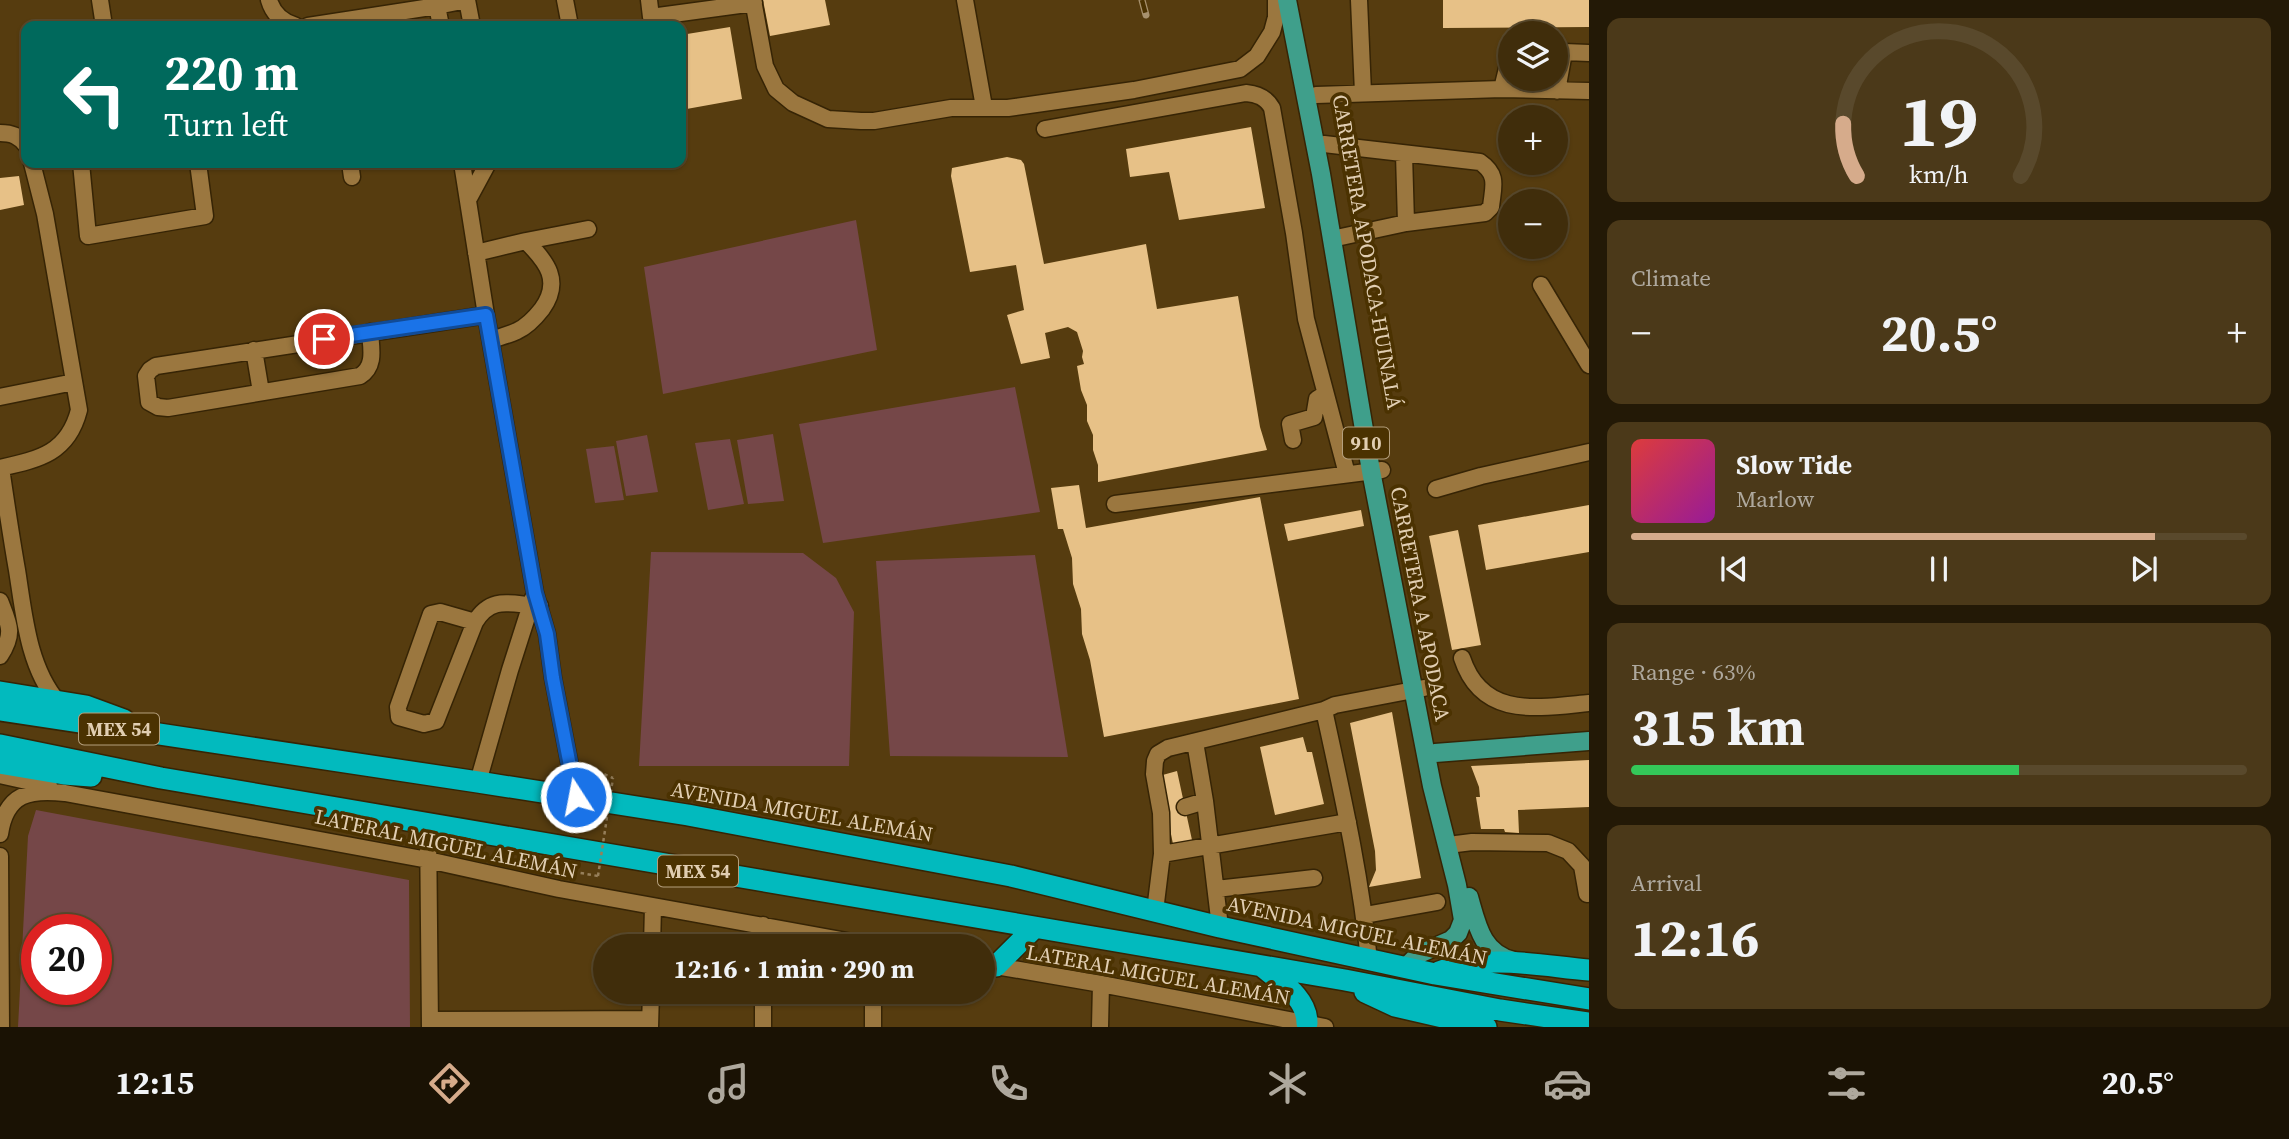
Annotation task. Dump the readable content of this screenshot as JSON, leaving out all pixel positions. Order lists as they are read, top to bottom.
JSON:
{
  "streets": {
    "highway": ["MEX 54", "AVENIDA MIGUEL ALEMÁN"],
    "main road": ["CARRETERA APODACA-HUINALÁ", "910", "CARRETERA A APODACA"],
    "street": ["LATERAL MIGUEL ALEMÁN"]
  },
  "crossings": [
    ["CARRETERA APODACA-HUINALÁ", "910"],
    ["CARRETERA APODACA-HUINALÁ", "CARRETERA A APODACA"],
    ["910", "CARRETERA A APODACA"],
    ["910", "AVENIDA MIGUEL ALEMÁN"]
  ],
  "page": {
    "map_buttons": ["+", "−"],
    "turn": ["220 m", "Turn left"],
    "tile": [
      "Climate",
      ["Range · 63%", "315 km"],
      ["Arrival", "12:16"]
    ],
    "heat": ["−", "20.5°", "+"],
    "song": ["Slow Tide", "Marlow"],
    "limit": "20",
    "trip": "12:16 · 1 min · 290 m",
    "tabs": ["12:15", "20.5°"],
    "gauge": ["19", "km/h"]
  }
}
